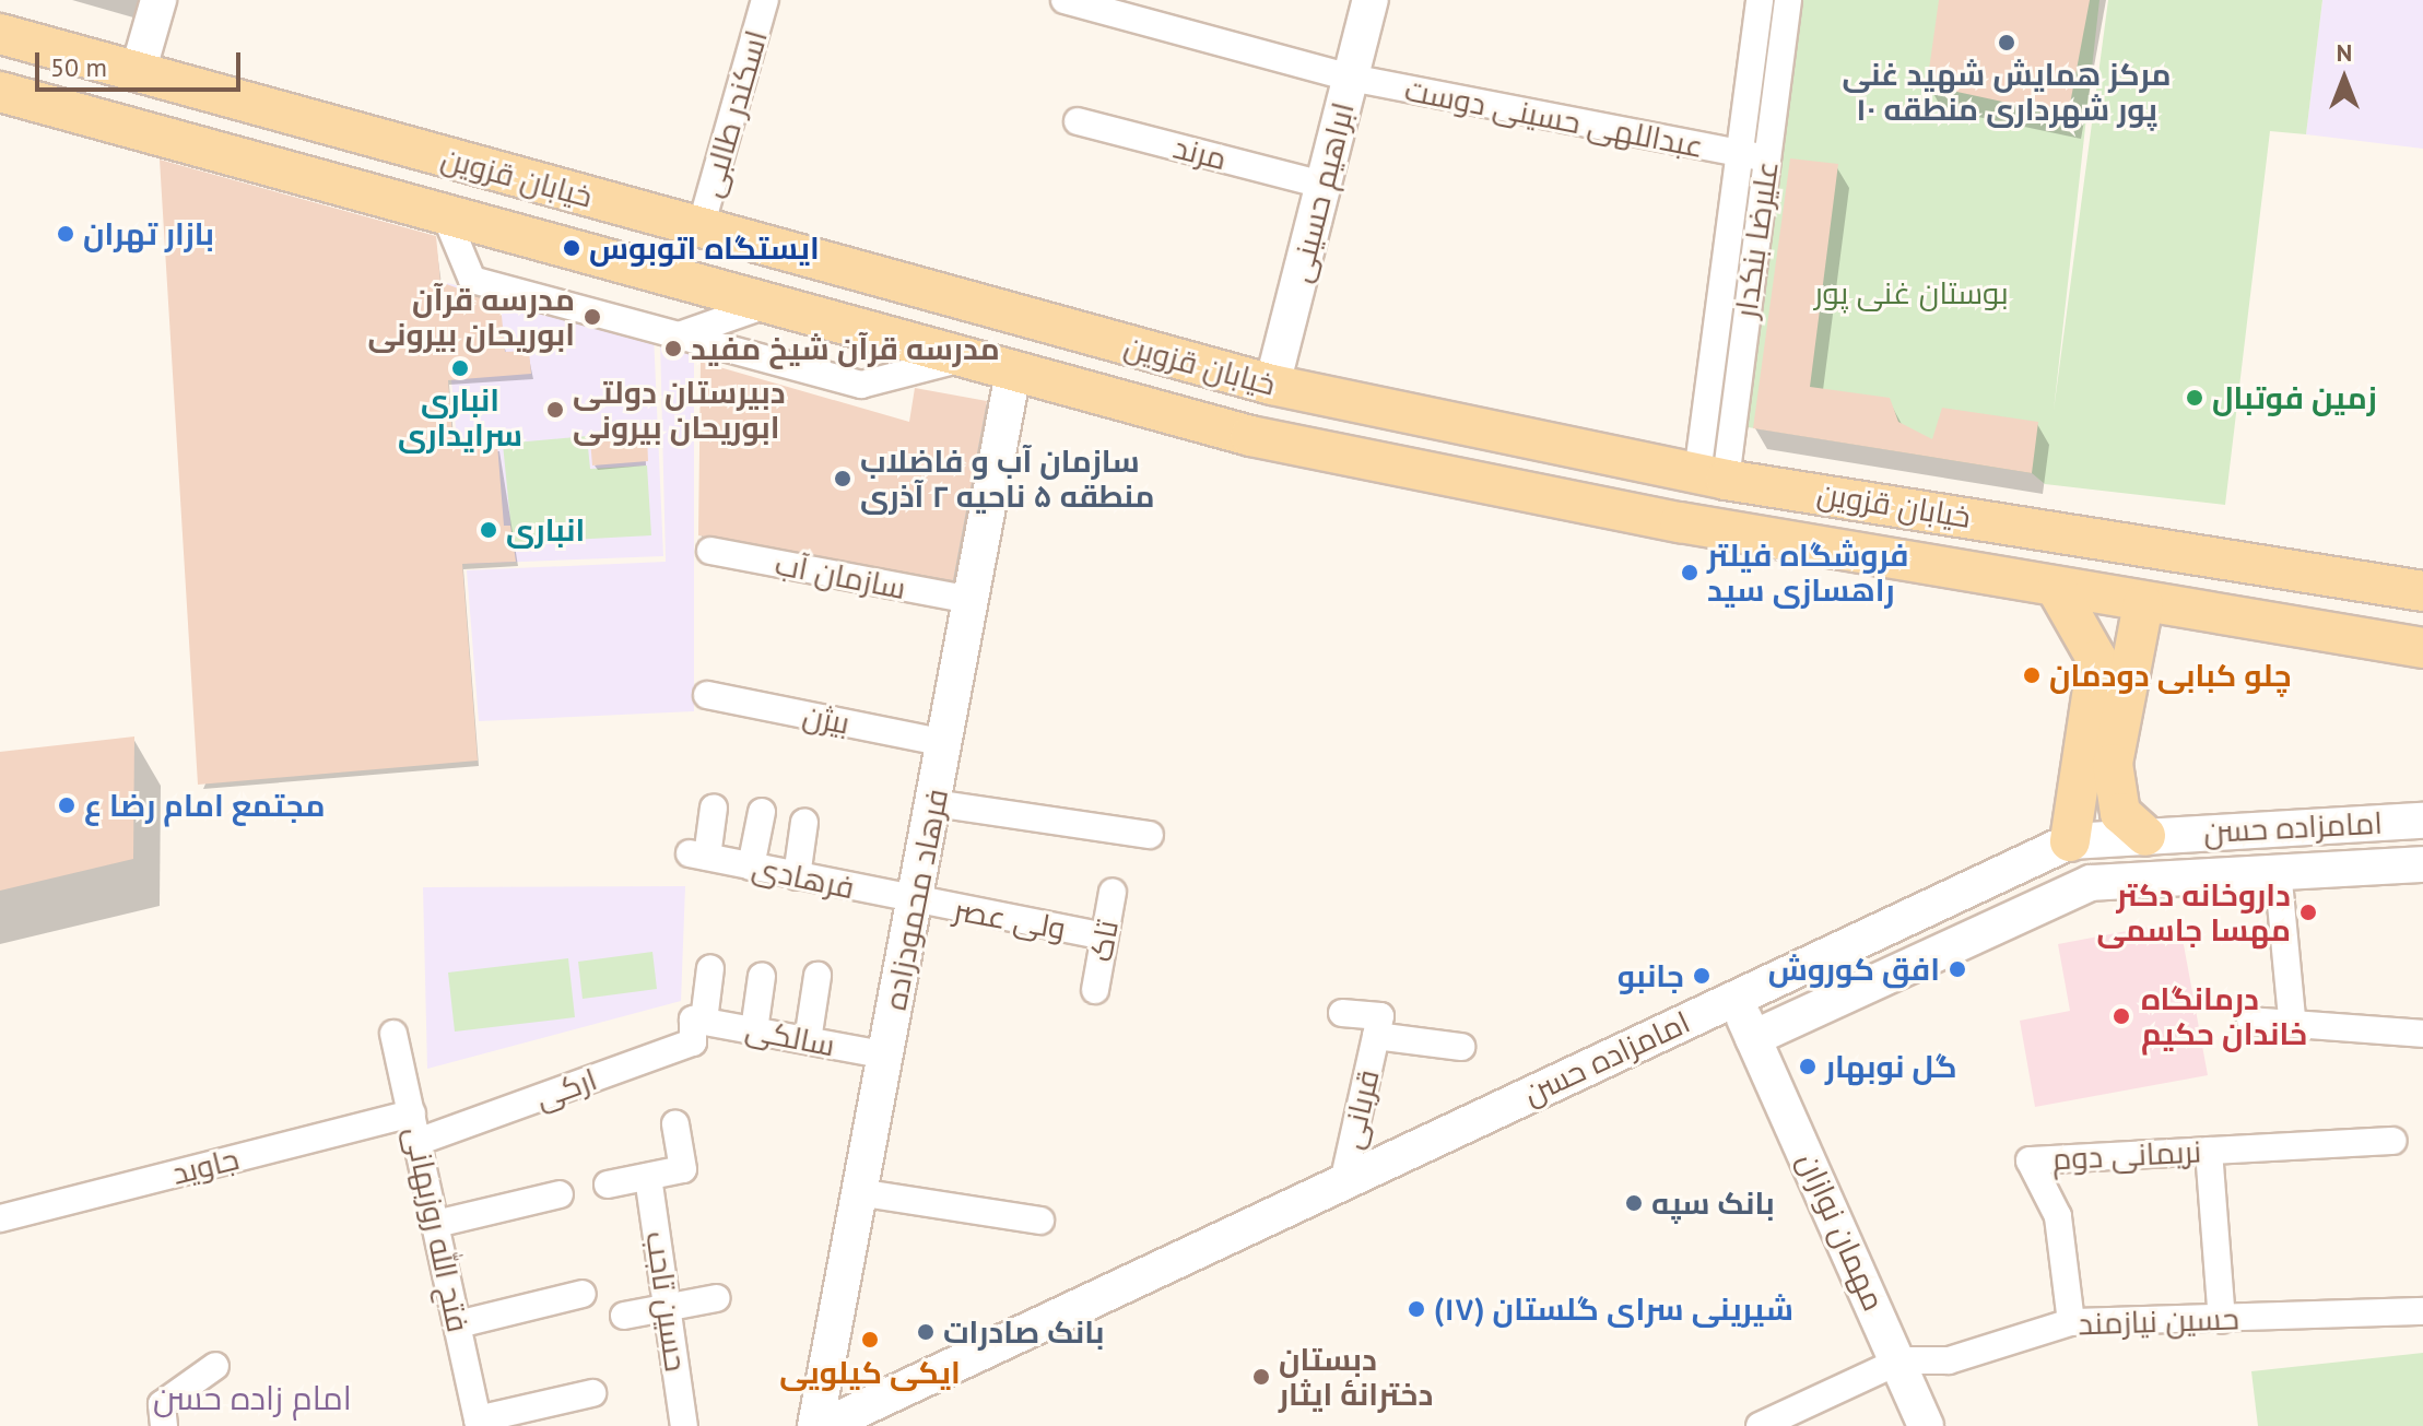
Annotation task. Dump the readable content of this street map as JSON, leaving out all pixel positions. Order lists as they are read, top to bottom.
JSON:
{
  "streets": {
    "main road": [
      "خیابان قزوین",
      "ابراهیم حسینی",
      "امامزاده حسن",
      "فرهاد محمودزاده",
      "مهمان نوازان"
    ],
    "street": [
      "اسکندر طالبی",
      "عبداللهی حسینی دوست",
      "مرند",
      "علیرضا بنکدار",
      "سازمان آب",
      "بیژن",
      "فرهادی",
      "ولی عصر",
      "تاک",
      "سالکی",
      "ارکی",
      "قربانی",
      "نریمانی دوم",
      "جاوید",
      "فتح الله روزبهانی",
      "حسین تاجب",
      "حسین نیازمند"
    ]
  },
  "crossings": [
    ["اسکندر طالبی", "خیابان قزوین"],
    ["عبداللهی حسینی دوست", "ابراهیم حسینی"],
    ["عبداللهی حسینی دوست", "علیرضا بنکدار"],
    ["مرند", "ابراهیم حسینی"],
    ["خیابان قزوین", "ابراهیم حسینی"],
    ["خیابان قزوین", "علیرضا بنکدار"],
    ["خیابان قزوین", "فرهاد محمودزاده"],
    ["سازمان آب", "فرهاد محمودزاده"],
    ["بیژن", "فرهاد محمودزاده"],
    ["امامزاده حسن", "قربانی"],
    ["امامزاده حسن", "مهمان نوازان"],
    ["فرهادی", "فرهاد محمودزاده"],
    ["فرهادی", "ولی عصر"],
    ["فرهاد محمودزاده", "ولی عصر"],
    ["فرهاد محمودزاده", "سالکی"],
    ["ولی عصر", "تاک"],
    ["سالکی", "ارکی"],
    ["ارکی", "فتح الله روزبهانی"],
    ["نریمانی دوم", "حسین نیازمند"],
    ["جاوید", "فتح الله روزبهانی"],
    ["مهمان نوازان", "حسین نیازمند"]
  ],
  "districts": ["امام زاده حسن"],
  "parks": ["بوستان غنی پور"],
  "places": [
    "مرکز همایش شهید غنی پور شهرداری منطقه ۱۰",
    "بازار تهران",
    "ایستگاه اتوبوس",
    "مدرسه قرآن ابوریحان بیرونی",
    "مدرسه قرآن شیخ مفید",
    "انباری سرایداری",
    "زمین فوتبال",
    "دبیرستان دولتی ابوریحان بیرونی",
    "سازمان آب و فاضلاب منطقه ۵ ناحیه ۲ آذری",
    "انباری",
    "فروشگاه فیلتر راهسازی سید",
    "چلو کبابی دودمان",
    "مجتمع امام رضا ع",
    "داروخانه دکتر مهسا جاسمی",
    "افق کوروش",
    "جانبو",
    "درمانگاه خاندان حکیم",
    "گل نوبهار",
    "بانک سپه",
    "شیرینی سرای گلستان (۱۷)",
    "بانک صادرات",
    "ایکی کیلویی",
    "دبستان دخترانهٔ ایثار"
  ],
  "scale_bar": "50 m",
  "north": "top"
}
